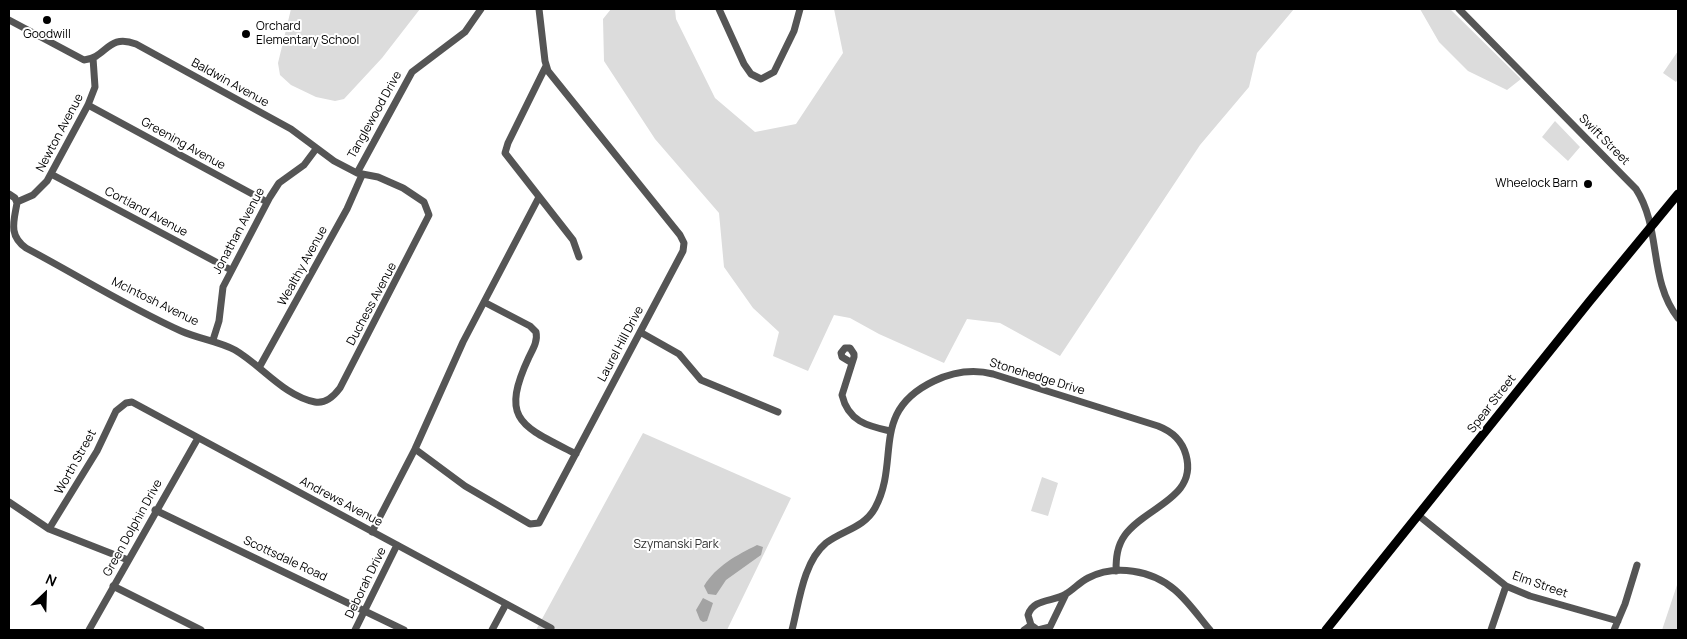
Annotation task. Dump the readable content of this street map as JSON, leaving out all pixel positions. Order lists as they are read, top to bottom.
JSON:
{
  "streets": {
    "main road": ["Spear Street"],
    "street": [
      "Baldwin Avenue",
      "Tanglewood Drive",
      "Newton Avenue",
      "Swift Street",
      "Greening Avenue",
      "Cortland Avenue",
      "Jonathan Avenue",
      "Wealthy Avenue",
      "McIntosh Avenue",
      "Duchess Avenue",
      "Laurel Hill Drive",
      "Stonehedge Drive",
      "Worth Street",
      "Andrews Avenue",
      "Green Dolphin Drive",
      "Scottsdale Road",
      "Deborah Drive",
      "Elm Street"
    ]
  },
  "crossings": [
    ["Baldwin Avenue", "Tanglewood Drive"],
    ["Baldwin Avenue", "Newton Avenue"],
    ["Baldwin Avenue", "Jonathan Avenue"],
    ["Baldwin Avenue", "Wealthy Avenue"],
    ["Baldwin Avenue", "Duchess Avenue"],
    ["Tanglewood Drive", "Wealthy Avenue"],
    ["Newton Avenue", "Greening Avenue"],
    ["Newton Avenue", "Cortland Avenue"],
    ["Newton Avenue", "McIntosh Avenue"],
    ["Swift Street", "Spear Street"],
    ["Greening Avenue", "Jonathan Avenue"],
    ["Cortland Avenue", "Jonathan Avenue"],
    ["Jonathan Avenue", "McIntosh Avenue"],
    ["Wealthy Avenue", "McIntosh Avenue"],
    ["McIntosh Avenue", "Duchess Avenue"],
    ["Spear Street", "Elm Street"],
    ["Worth Street", "Andrews Avenue"],
    ["Andrews Avenue", "Green Dolphin Drive"],
    ["Andrews Avenue", "Deborah Drive"],
    ["Green Dolphin Drive", "Scottsdale Road"],
    ["Scottsdale Road", "Deborah Drive"]
  ],
  "parks": ["Szymanski Park"],
  "places": ["Goodwill", "Orchard Elementary School", "Wheelock Barn"],
  "north": "top right"
}
